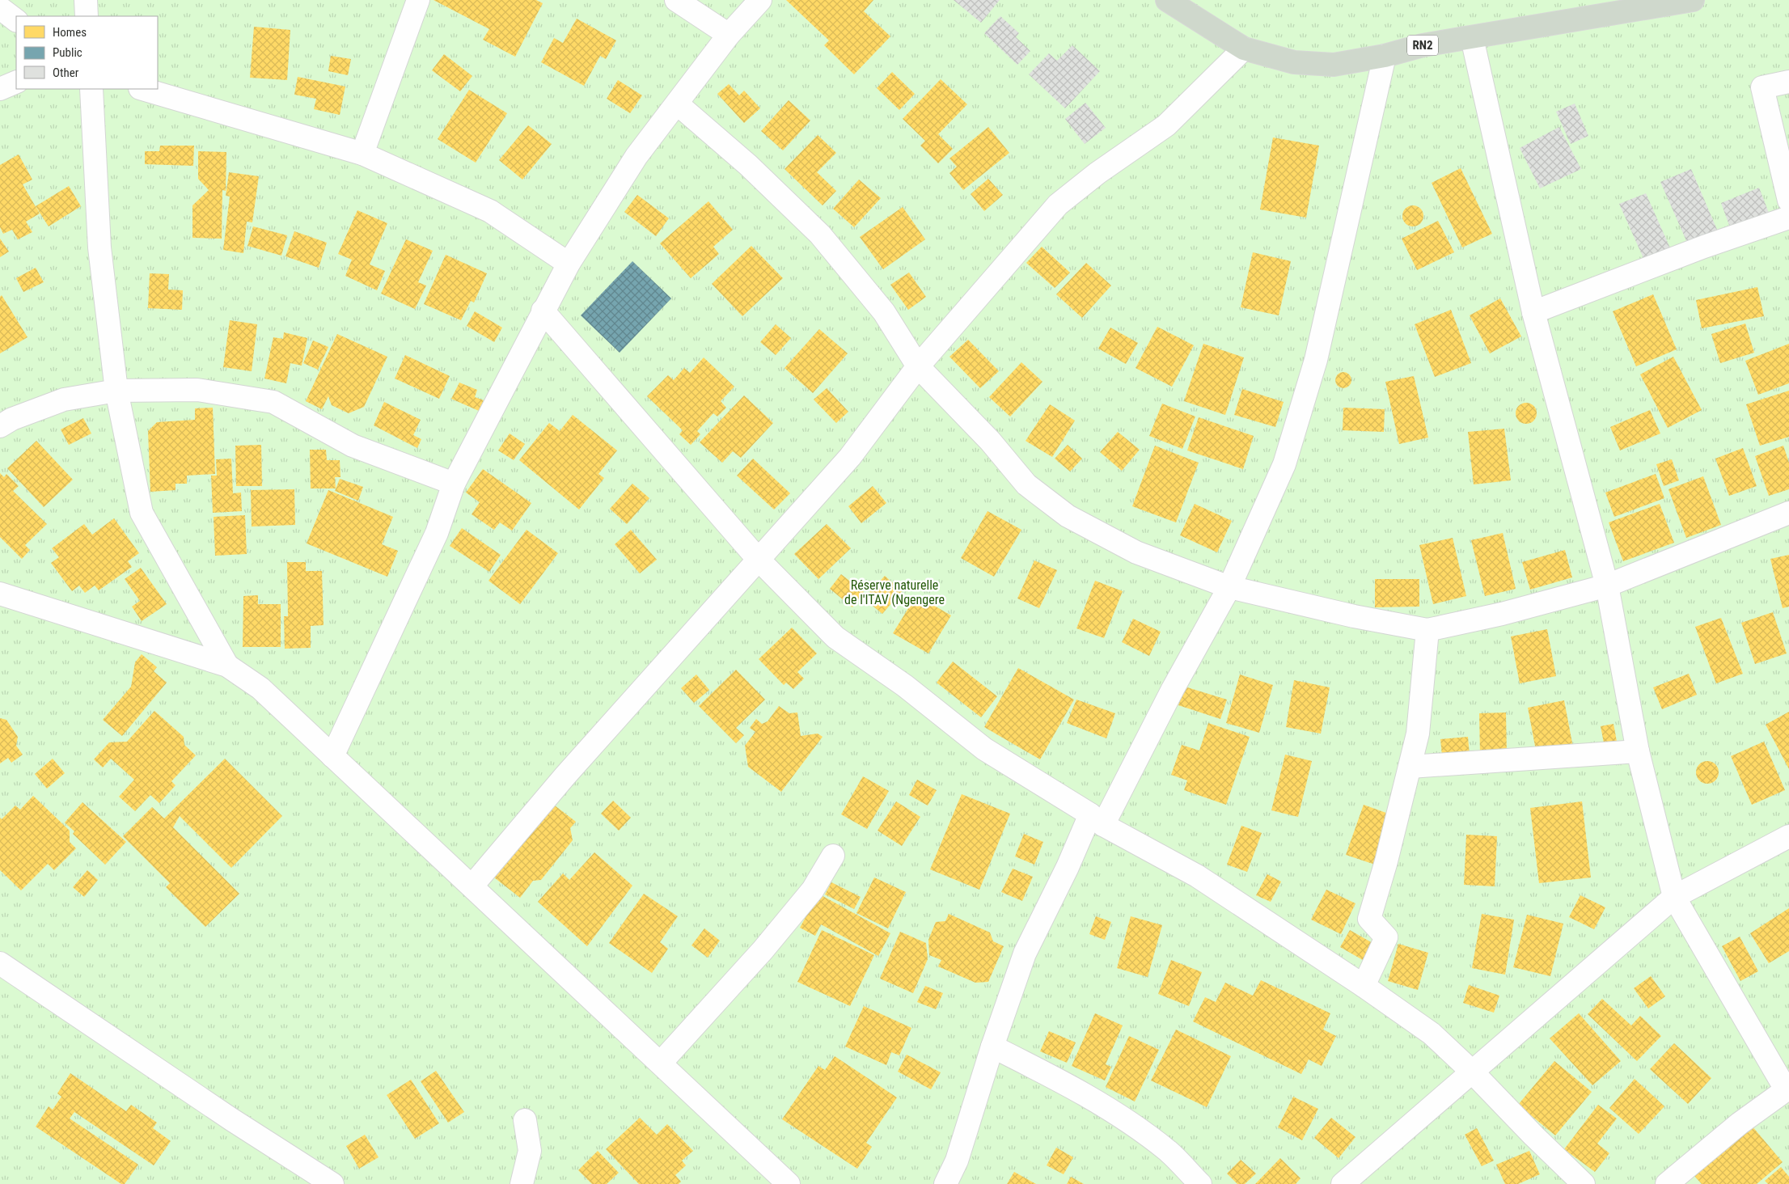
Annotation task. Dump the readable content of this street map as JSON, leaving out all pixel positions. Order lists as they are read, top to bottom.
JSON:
{
  "streets": {
    "highway": ["RN2"]
  },
  "parks": ["Réserve naturelle de l'ITAV (Ngengere"],
  "legend": ["Homes", "Public", "Other"]
}
